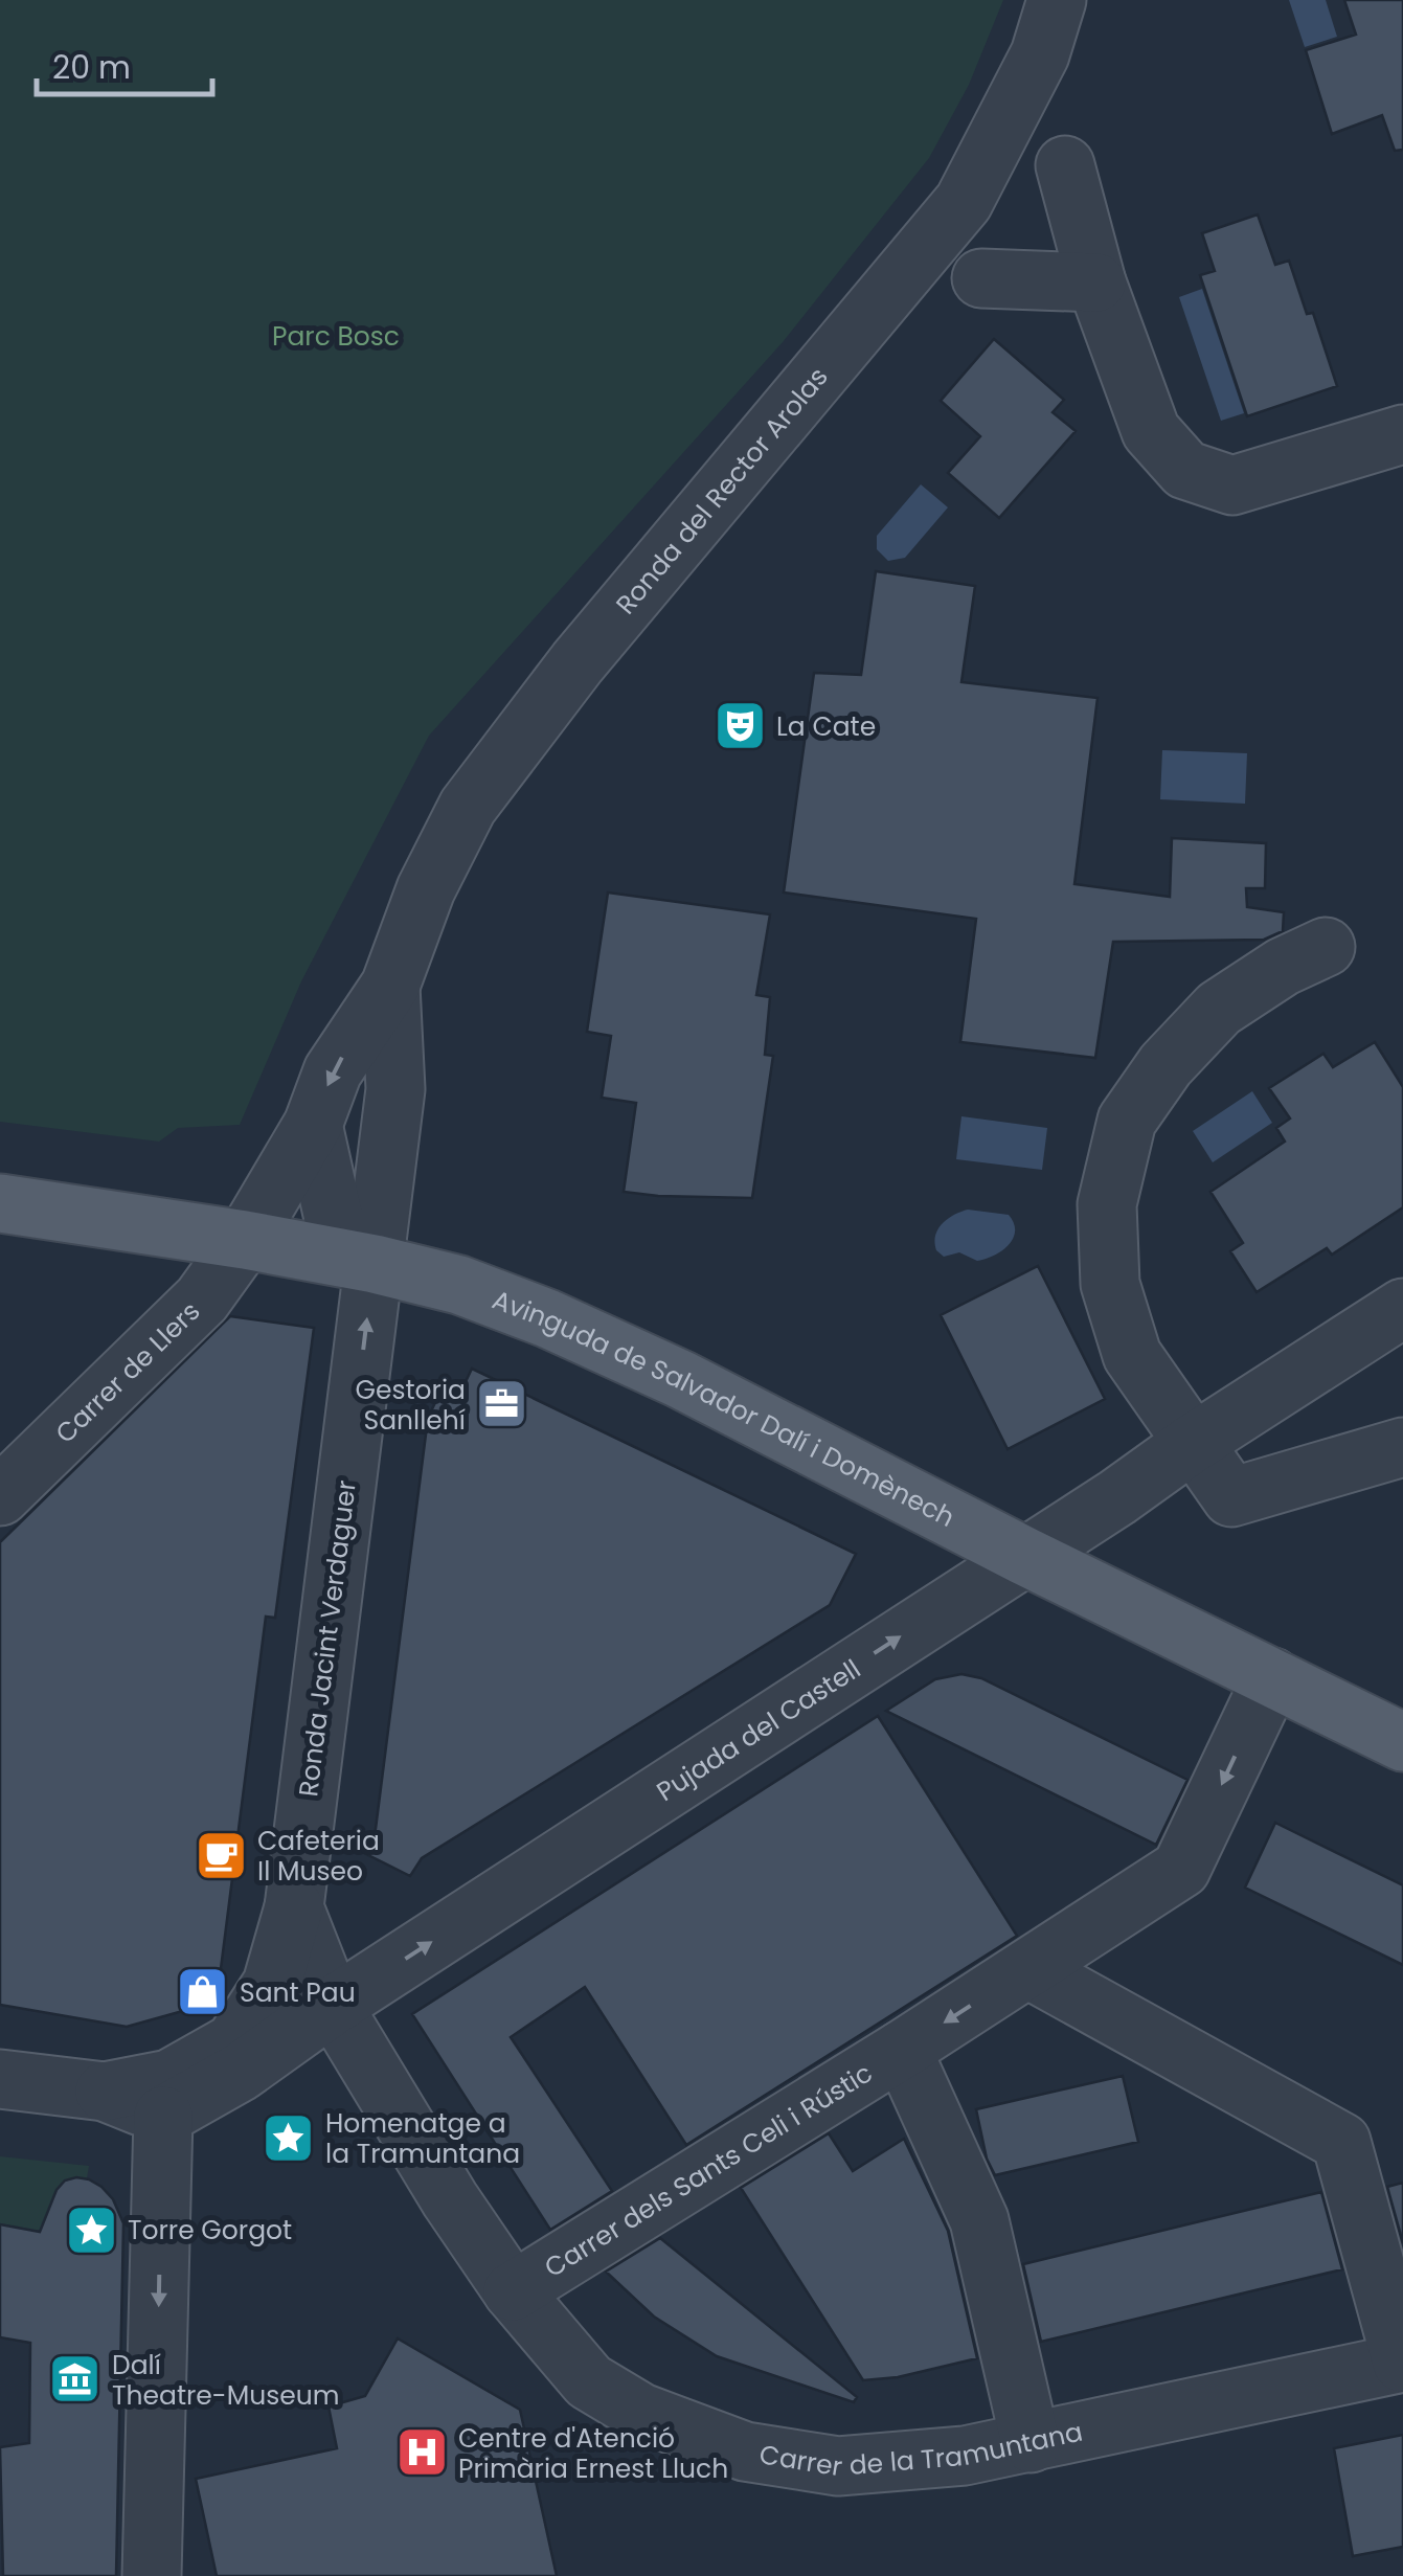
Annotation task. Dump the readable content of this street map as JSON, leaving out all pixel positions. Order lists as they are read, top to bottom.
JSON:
{
  "streets": {
    "main road": ["Avinguda de Salvador Dalí i Domènech"],
    "street": [
      "Ronda del Rector Arolas",
      "Carrer de Llers",
      "Ronda Jacint Verdaguer",
      "Pujada del Castell",
      "Carrer dels Sants Celi i Rústic",
      "Carrer de la Tramuntana"
    ]
  },
  "crossings": [
    ["Ronda del Rector Arolas", "Carrer de Llers"],
    ["Ronda del Rector Arolas", "Avinguda de Salvador Dalí i Domènech"],
    ["Ronda del Rector Arolas", "Ronda Jacint Verdaguer"],
    ["Carrer de Llers", "Avinguda de Salvador Dalí i Domènech"],
    ["Avinguda de Salvador Dalí i Domènech", "Ronda Jacint Verdaguer"],
    ["Avinguda de Salvador Dalí i Domènech", "Pujada del Castell"],
    ["Avinguda de Salvador Dalí i Domènech", "Carrer dels Sants Celi i Rústic"],
    ["Ronda Jacint Verdaguer", "Pujada del Castell"],
    ["Ronda Jacint Verdaguer", "Carrer de la Tramuntana"],
    ["Pujada del Castell", "Carrer de la Tramuntana"],
    ["Carrer dels Sants Celi i Rústic", "Carrer de la Tramuntana"]
  ],
  "one_way": ["Ronda Jacint Verdaguer", "Pujada del Castell", "Carrer dels Sants Celi i Rústic"],
  "parks": ["Parc Bosc"],
  "places": {
    "theatre": ["La Cate"],
    "office": ["Gestoria Sanllehí"],
    "cafe": ["Cafeteria Il Museo"],
    "shop": ["Sant Pau"],
    "place": ["Homenatge a la Tramuntana", "Torre Gorgot"],
    "museum": ["Dalí Theatre-Museum"],
    "hospital": ["Centre d'Atenció Primària Ernest Lluch"]
  },
  "scale_bar": "20 m"
}
